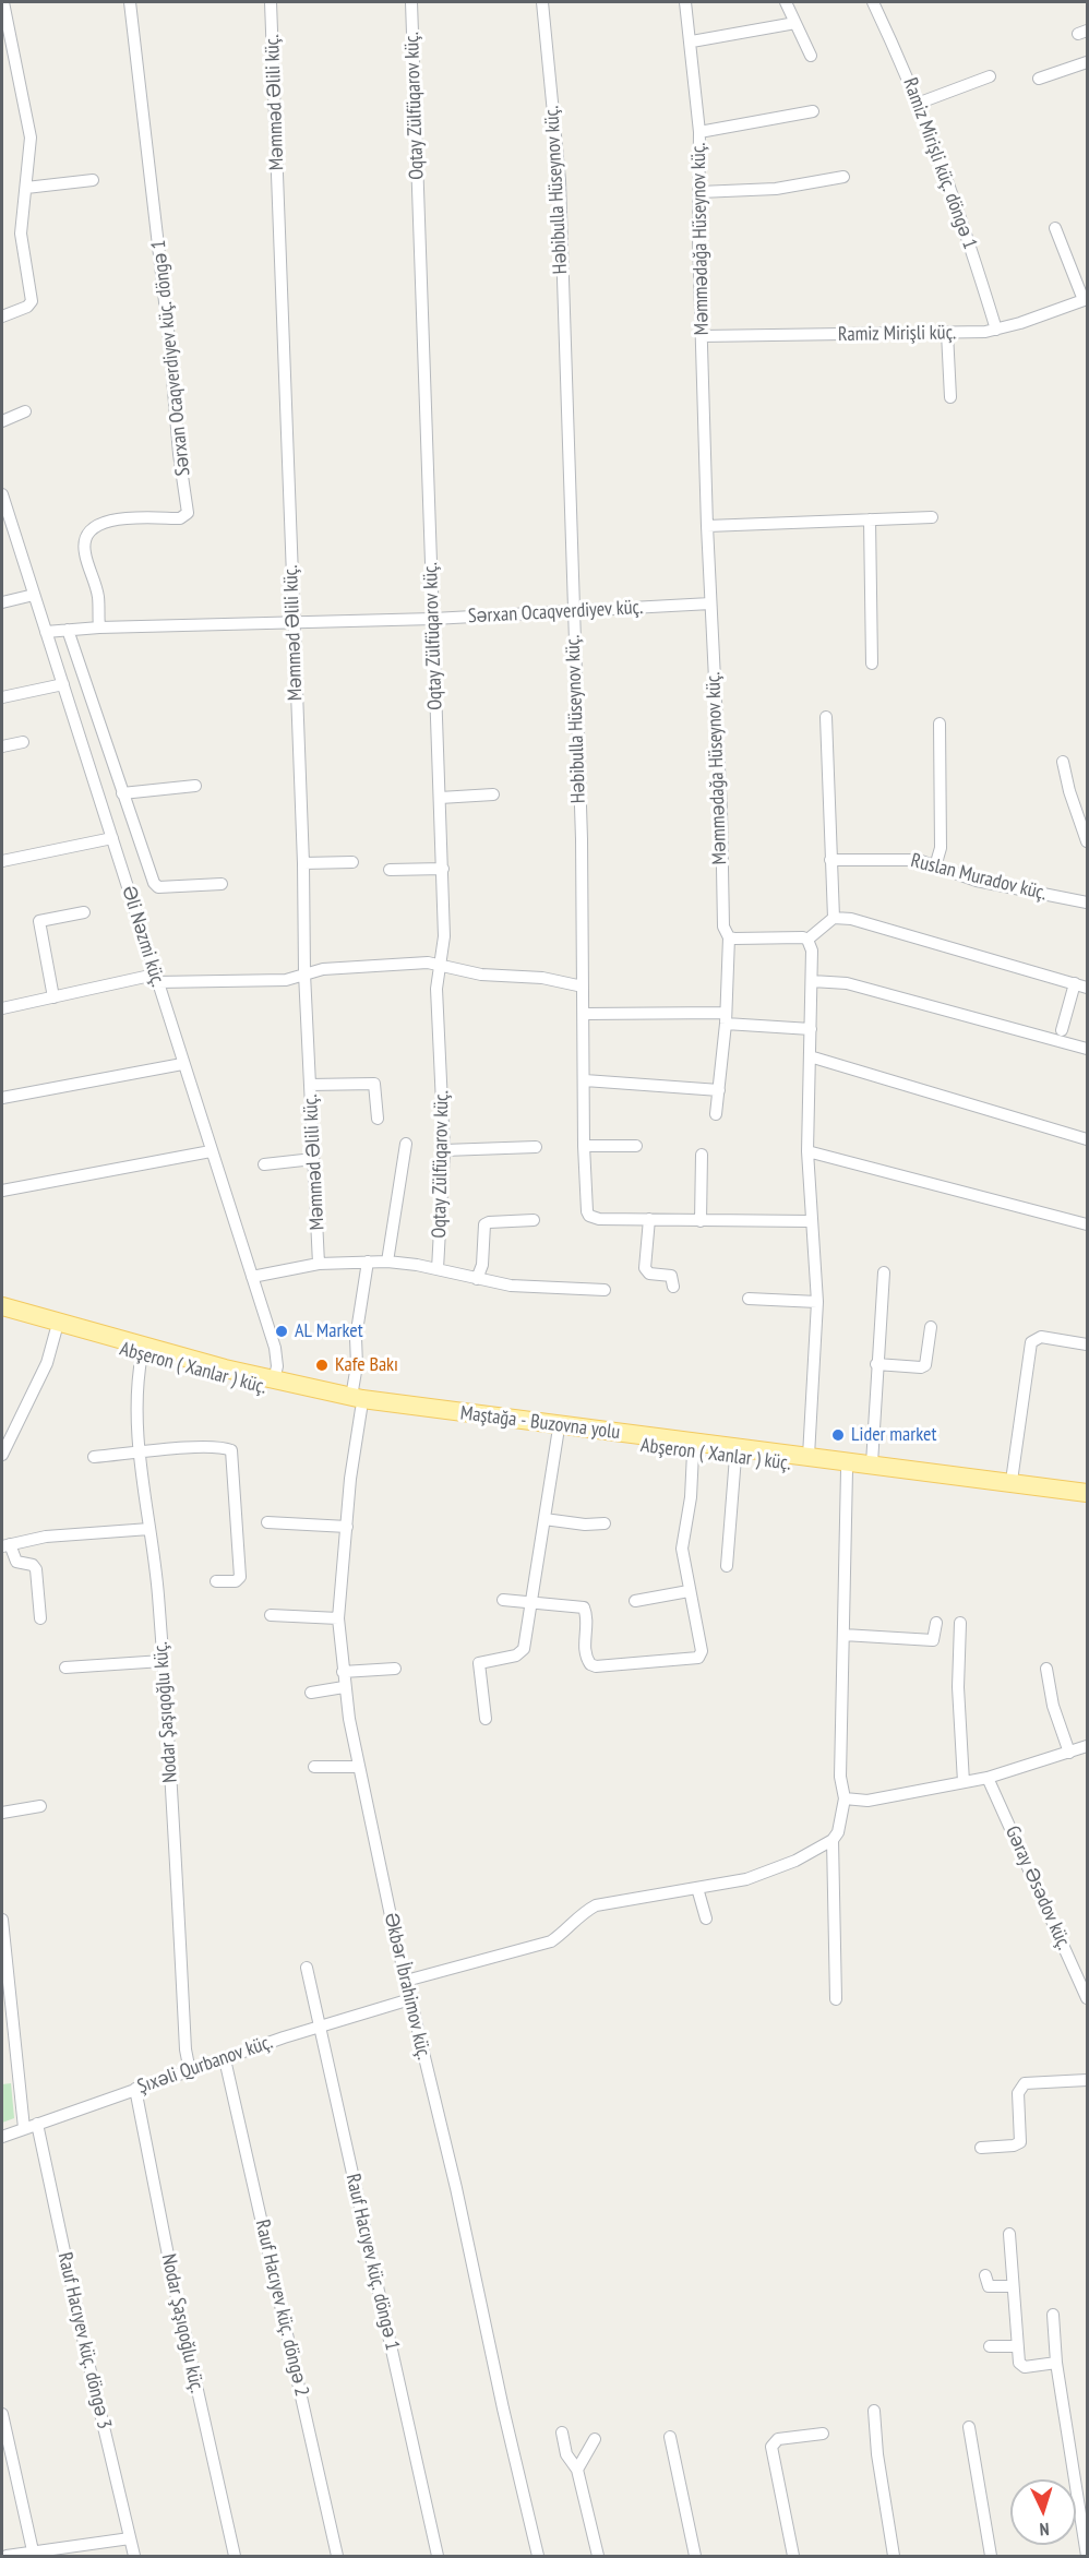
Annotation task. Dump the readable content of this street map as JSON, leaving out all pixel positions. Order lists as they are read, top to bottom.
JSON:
{
  "streets": {
    "main road": ["Abşeron ( Xanlar ) küç.", "Maştağa - Buzovna yolu"],
    "street": [
      "Məmməd Əlili küç.",
      "Oqtay Zülfüqarov küç.",
      "Ramiz Mirişli küç. döngə 1",
      "Həbibulla Hüseynov küç.",
      "Məmmədağa Hüseynov küç.",
      "Ramiz Mirişli küç.",
      "Sərxan Ocaqverdiyev küç. döngə 1",
      "Sərxan Ocaqverdiyev küç.",
      "Ruslan Muradov küç.",
      "Əli Nəzmi küç.",
      "Nodar Şaşıqoğlu küç.",
      "Gəray Əsədov küç.",
      "Əkbər İbrahimov küç.",
      "Şıxəli Qurbanov küç.",
      "Rauf Hacıyev küç. döngə 1",
      "Rauf Hacıyev küç. döngə 2",
      "Rauf Hacıyev küç. döngə 3"
    ]
  },
  "crossings": [
    ["Məmməd Əlili küç.", "Oqtay Zülfüqarov küç."],
    ["Məmməd Əlili küç.", "Sərxan Ocaqverdiyev küç."],
    ["Oqtay Zülfüqarov küç.", "Sərxan Ocaqverdiyev küç."],
    ["Oqtay Zülfüqarov küç.", "Əli Nəzmi küç."],
    ["Oqtay Zülfüqarov küç.", "Əkbər İbrahimov küç."],
    ["Ramiz Mirişli küç. döngə 1", "Ramiz Mirişli küç."],
    ["Həbibulla Hüseynov küç.", "Sərxan Ocaqverdiyev küç."],
    ["Məmmədağa Hüseynov küç.", "Ramiz Mirişli küç."],
    ["Məmmədağa Hüseynov küç.", "Sərxan Ocaqverdiyev küç."],
    ["Sərxan Ocaqverdiyev küç. döngə 1", "Sərxan Ocaqverdiyev küç."],
    ["Sərxan Ocaqverdiyev küç.", "Əli Nəzmi küç."],
    ["Əli Nəzmi küç.", "Abşeron ( Xanlar ) küç."],
    ["Əli Nəzmi küç.", "Maştağa - Buzovna yolu"],
    ["Abşeron ( Xanlar ) küç.", "Maştağa - Buzovna yolu"],
    ["Abşeron ( Xanlar ) küç.", "Nodar Şaşıqoğlu küç."],
    ["Abşeron ( Xanlar ) küç.", "Əkbər İbrahimov küç."],
    ["Maştağa - Buzovna yolu", "Əkbər İbrahimov küç."],
    ["Nodar Şaşıqoğlu küç.", "Şıxəli Qurbanov küç."],
    ["Əkbər İbrahimov küç.", "Şıxəli Qurbanov küç."],
    ["Şıxəli Qurbanov küç.", "Rauf Hacıyev küç. döngə 1"],
    ["Şıxəli Qurbanov küç.", "Rauf Hacıyev küç. döngə 2"],
    ["Şıxəli Qurbanov küç.", "Rauf Hacıyev küç. döngə 3"]
  ],
  "places": ["AL Market", "Kafe Bakı", "Lider market"],
  "north": "bottom"
}
